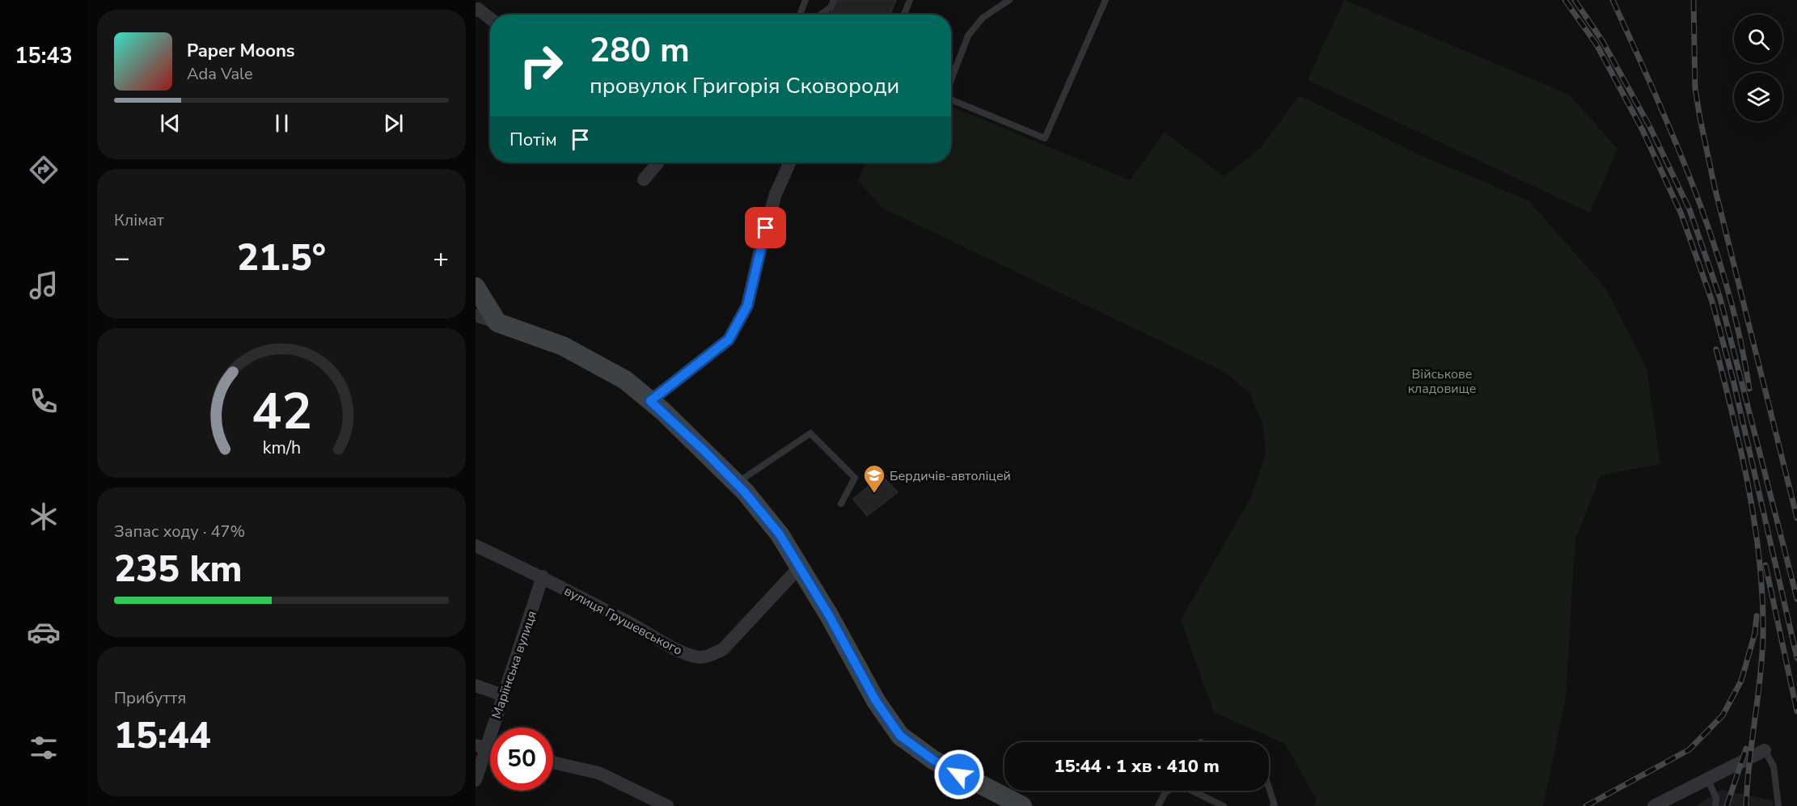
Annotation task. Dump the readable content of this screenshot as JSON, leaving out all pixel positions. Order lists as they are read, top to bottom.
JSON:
{
  "streets": {
    "street": ["вулиця Грушевського", "Маріїнська вулиця"]
  },
  "crossings": [
    ["вулиця Грушевського", "Маріїнська вулиця"]
  ],
  "parks": ["Військове кладовище"],
  "places": {
    "school or university": ["Бердичів-автоліцей"]
  },
  "page": {
    "tabs": "15:43",
    "turn": ["280 m", "провулок Григорія Сковороди"],
    "song": ["Paper Moons", "Ada Vale"],
    "then": "Потім",
    "tile": [
      "Клімат",
      ["Запас ходу · 47%", "235 km"],
      ["Прибуття", "15:44"]
    ],
    "heat": ["−", "21.5°", "+"],
    "limit": "50",
    "trip": "15:44 · 1 хв · 410 m",
    "gauge": ["42", "km/h"]
  }
}
